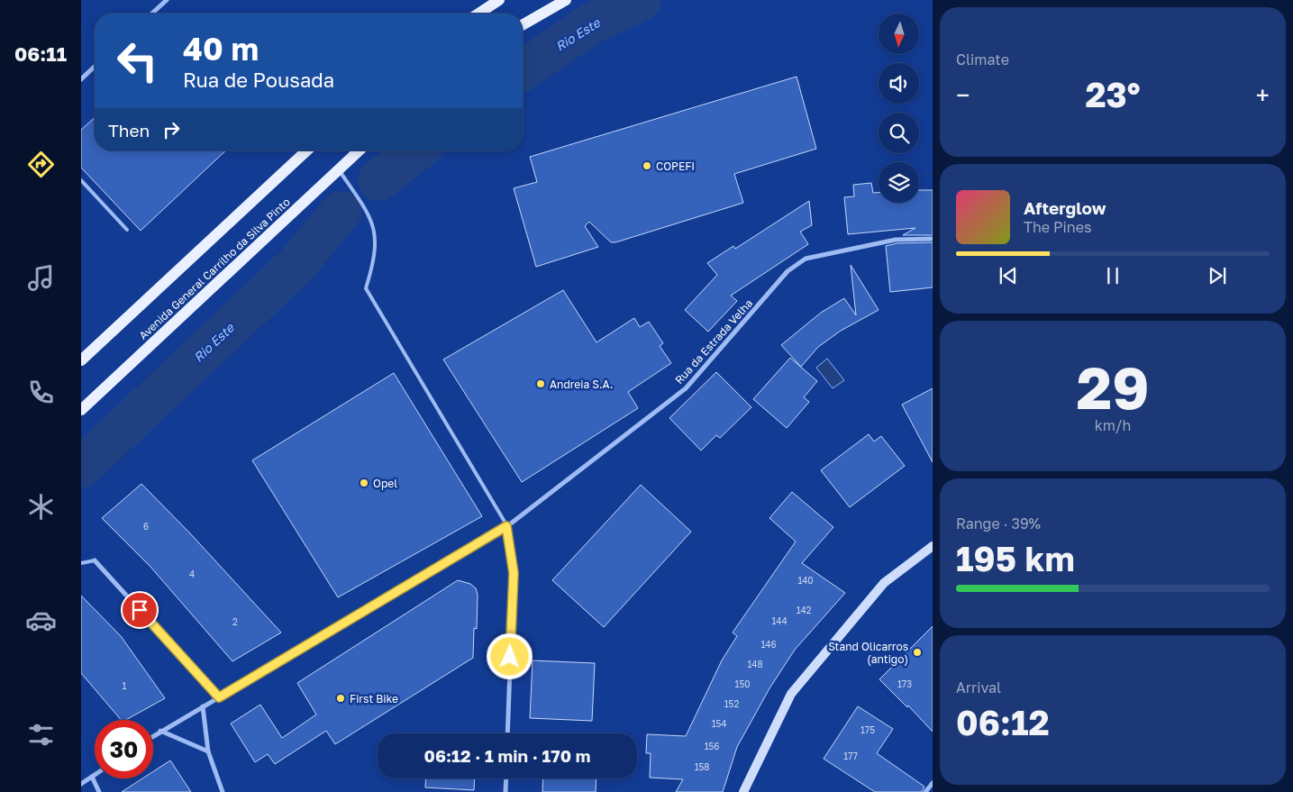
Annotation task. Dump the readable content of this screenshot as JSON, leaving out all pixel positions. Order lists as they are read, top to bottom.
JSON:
{
  "streets": {
    "main road": ["Avenida General Carrilho da Silva Pinto"],
    "street": ["Rua da Estrada Velha"]
  },
  "water": ["Rio Este"],
  "places": [
    "COPEFI",
    "Andreia S.A.",
    "Opel",
    "Stand Olicarros (antigo)",
    "First Bike"
  ],
  "house_numbers": [
    "6",
    "4",
    "140",
    "142",
    "144",
    "2",
    "146",
    "148",
    "150",
    "173",
    "1",
    "152",
    "154",
    "175",
    "156",
    "177",
    "158"
  ],
  "north": "bottom",
  "page": {
    "tabs": "06:11",
    "tile": [
      "Climate",
      ["29", "km/h"],
      ["Range · 39%", "195 km"],
      ["Arrival", "06:12"]
    ],
    "turn": ["40 m", "Rua de Pousada"],
    "heat": ["−", "23°", "+"],
    "then": "Then",
    "song": ["Afterglow", "The Pines"],
    "limit": "30",
    "trip": "06:12 · 1 min · 170 m"
  }
}
